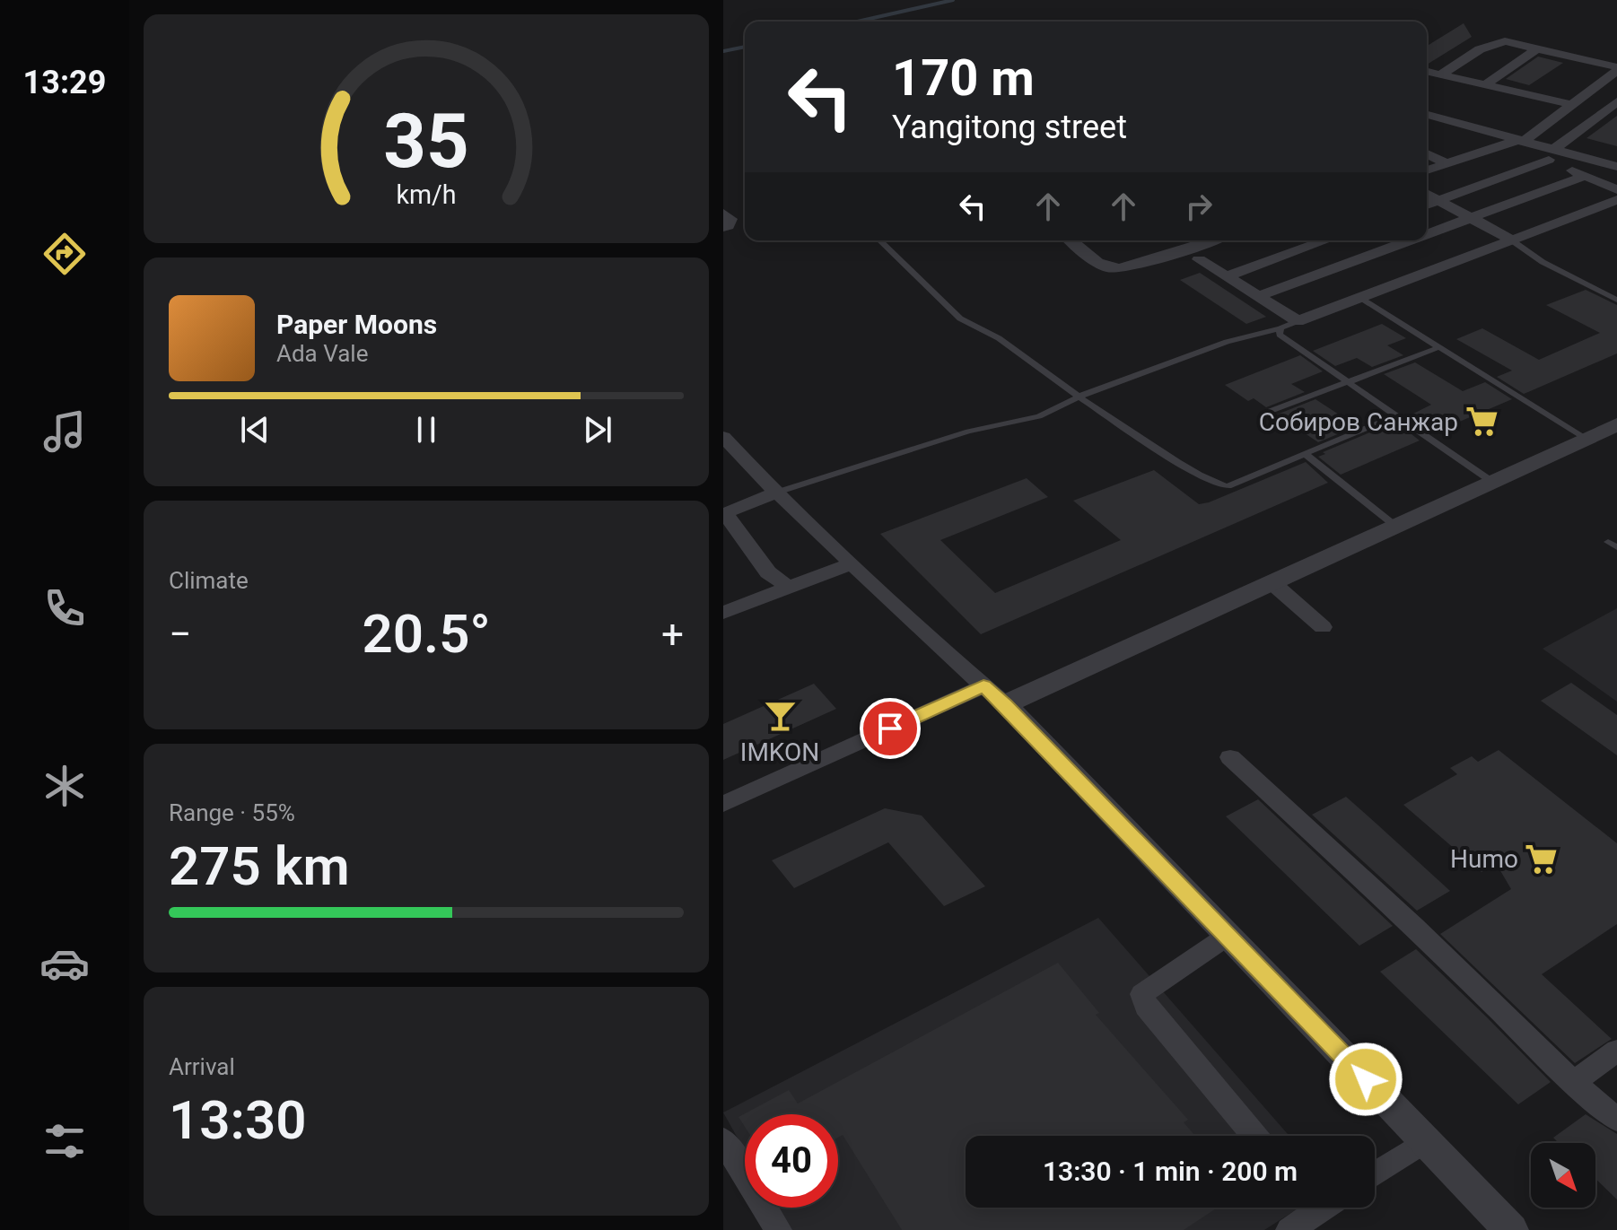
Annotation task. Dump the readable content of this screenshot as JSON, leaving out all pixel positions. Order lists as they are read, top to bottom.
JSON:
{
  "places": {
    "supermarket": ["Собиров Санжар", "Humo"],
    "bar": ["IMKON"]
  },
  "north": "bottom right",
  "page": {
    "tabs": "13:29",
    "turn": ["170 m", "Yangitong street"],
    "song": ["Paper Moons", "Ada Vale"],
    "tile": [
      "Climate",
      ["Range · 55%", "275 km"],
      ["Arrival", "13:30"]
    ],
    "heat": ["−", "20.5°", "+"],
    "limit": "40",
    "trip": "13:30 · 1 min · 200 m",
    "gauge": ["35", "km/h"]
  }
}
